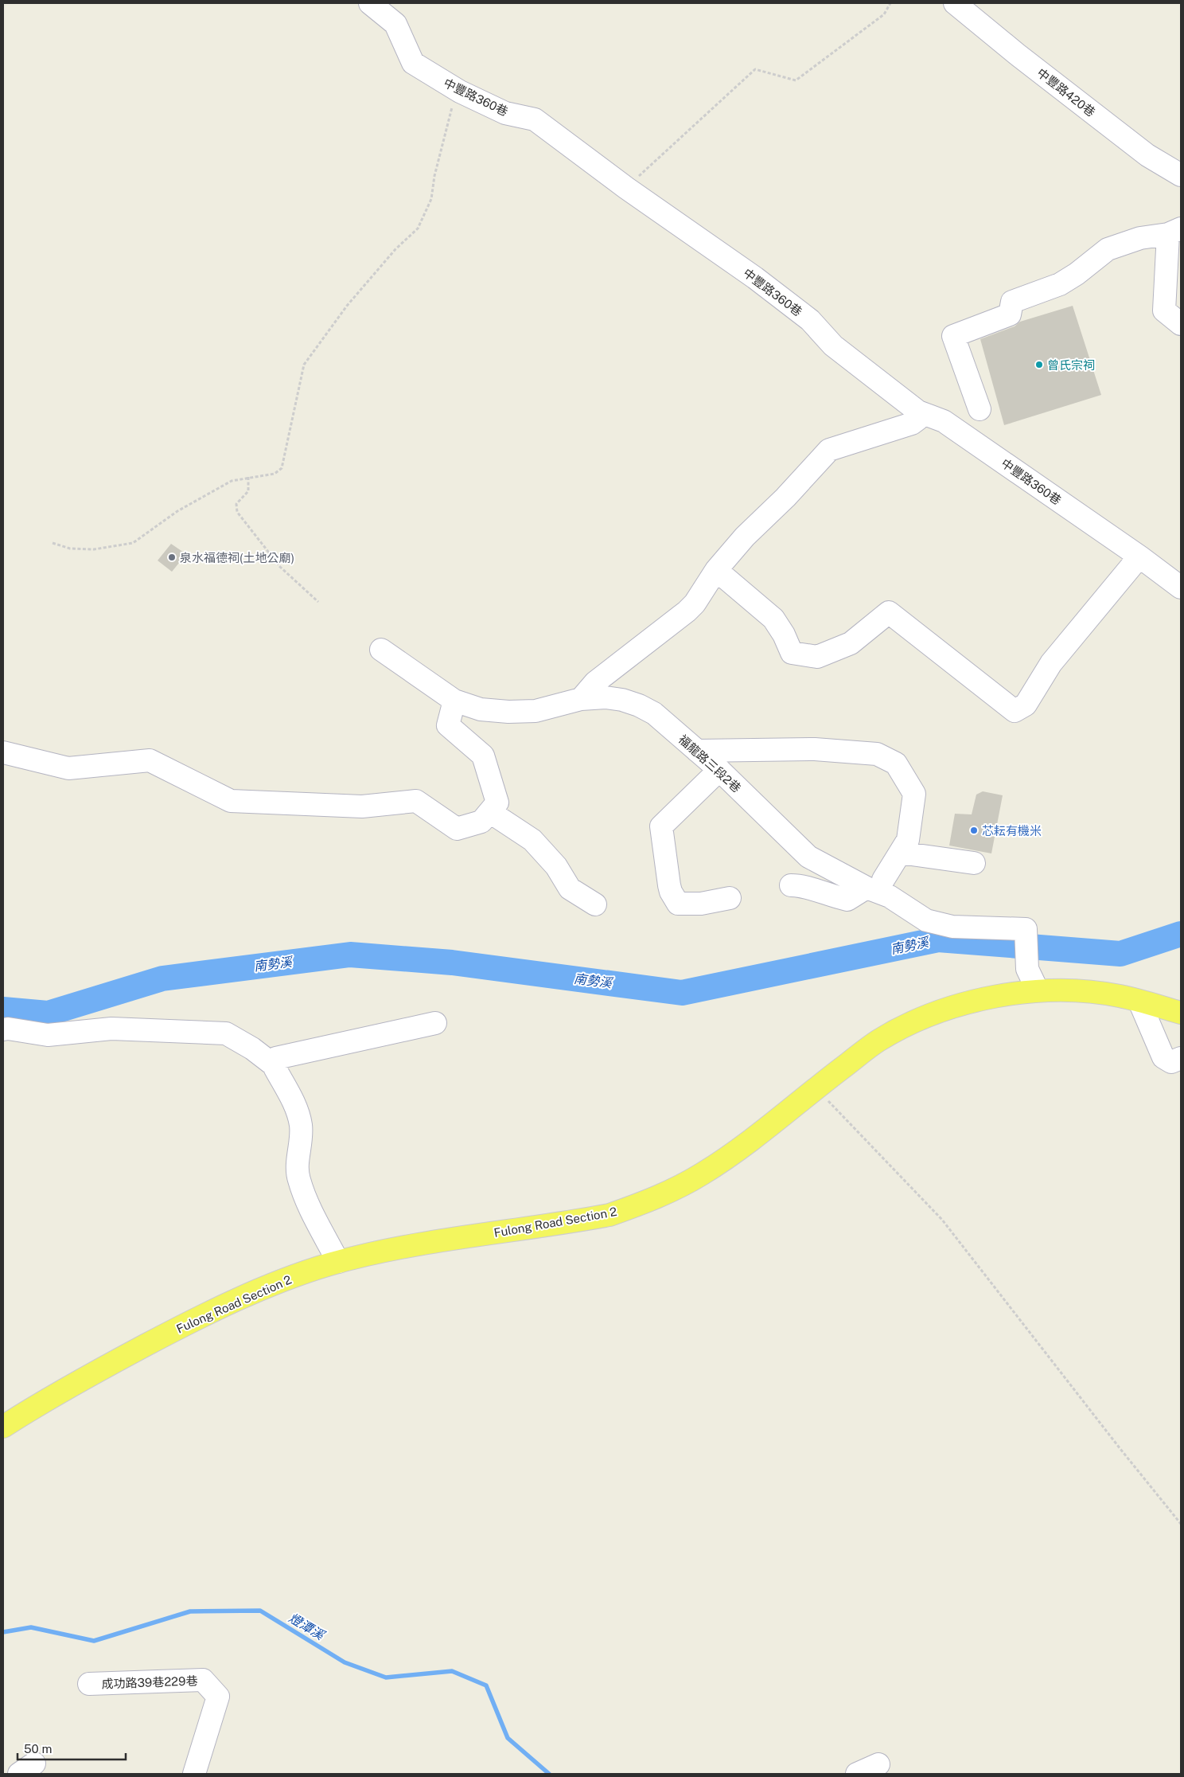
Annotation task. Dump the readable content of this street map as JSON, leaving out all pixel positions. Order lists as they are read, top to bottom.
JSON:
{
  "streets": {
    "main road": ["Fulong Road Section 2"],
    "street": [
      "中豐路420巷",
      "中豐路360巷",
      "福龍路三段2巷",
      "成功路39巷229巷"
    ]
  },
  "crossings": [
    ["福龍路三段2巷", "Fulong Road Section 2"]
  ],
  "water": ["南勢溪", "燈潭溪"],
  "places": ["曾氏宗祠", "泉水福德祠(土地公廟)", "芯耘有機米"],
  "scale_bar": "50 m"
}
